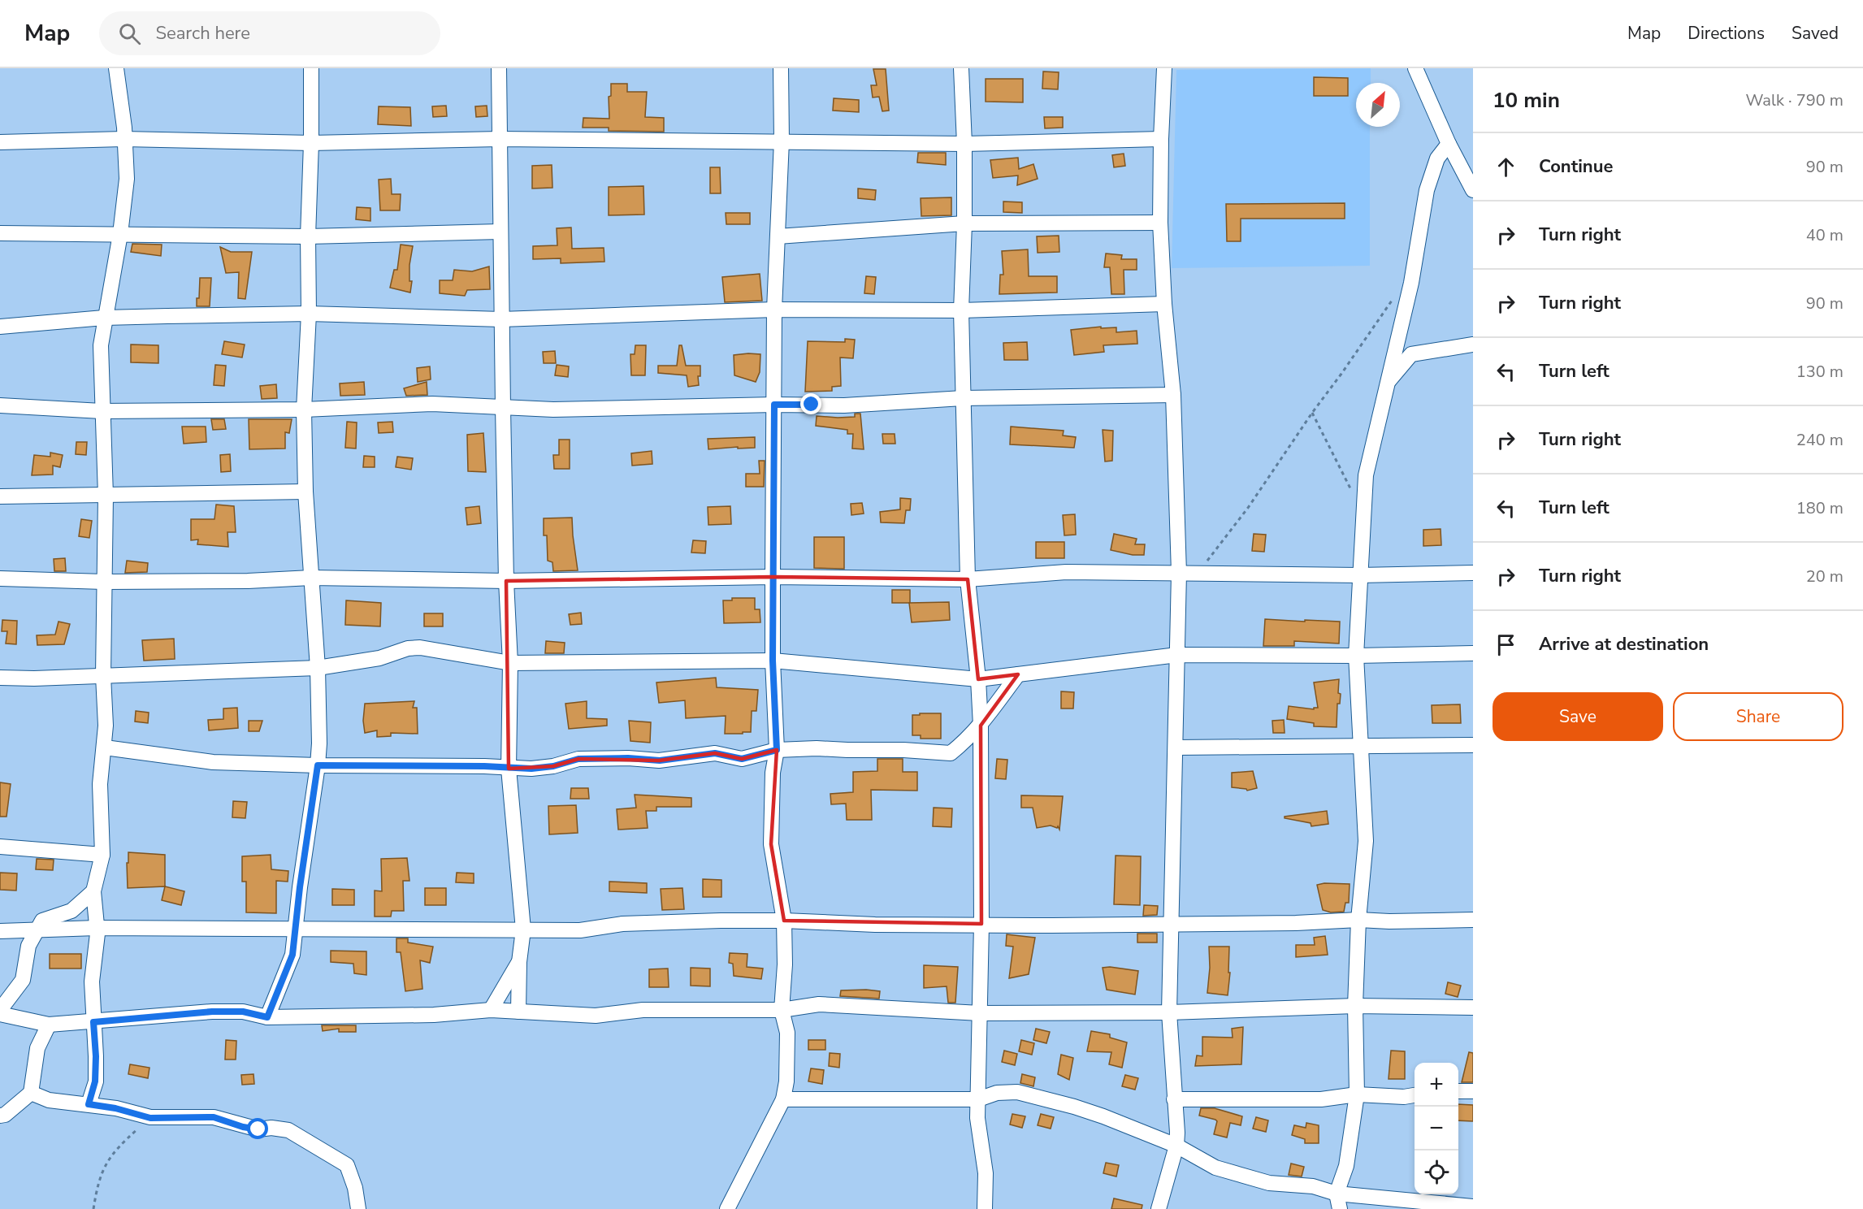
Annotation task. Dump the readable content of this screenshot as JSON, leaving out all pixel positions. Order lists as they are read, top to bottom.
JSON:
{
  "north": "top right",
  "page": {
    "header": "Map",
    "search": "Search here",
    "nav": ["Map", "Directions", "Saved"],
    "heading": ["10 min", "Walk · 790 m"],
    "list": [
      ["Continue", "90 m"],
      ["Turn right", "40 m"],
      ["Turn right", "90 m"],
      ["Turn left", "130 m"],
      ["Turn right", "240 m"],
      ["Turn left", "180 m"],
      ["Turn right", "20 m"],
      "Arrive at destination"
    ],
    "buttons": ["Save", "Share"],
    "map_buttons": ["+", "−"]
  }
}
